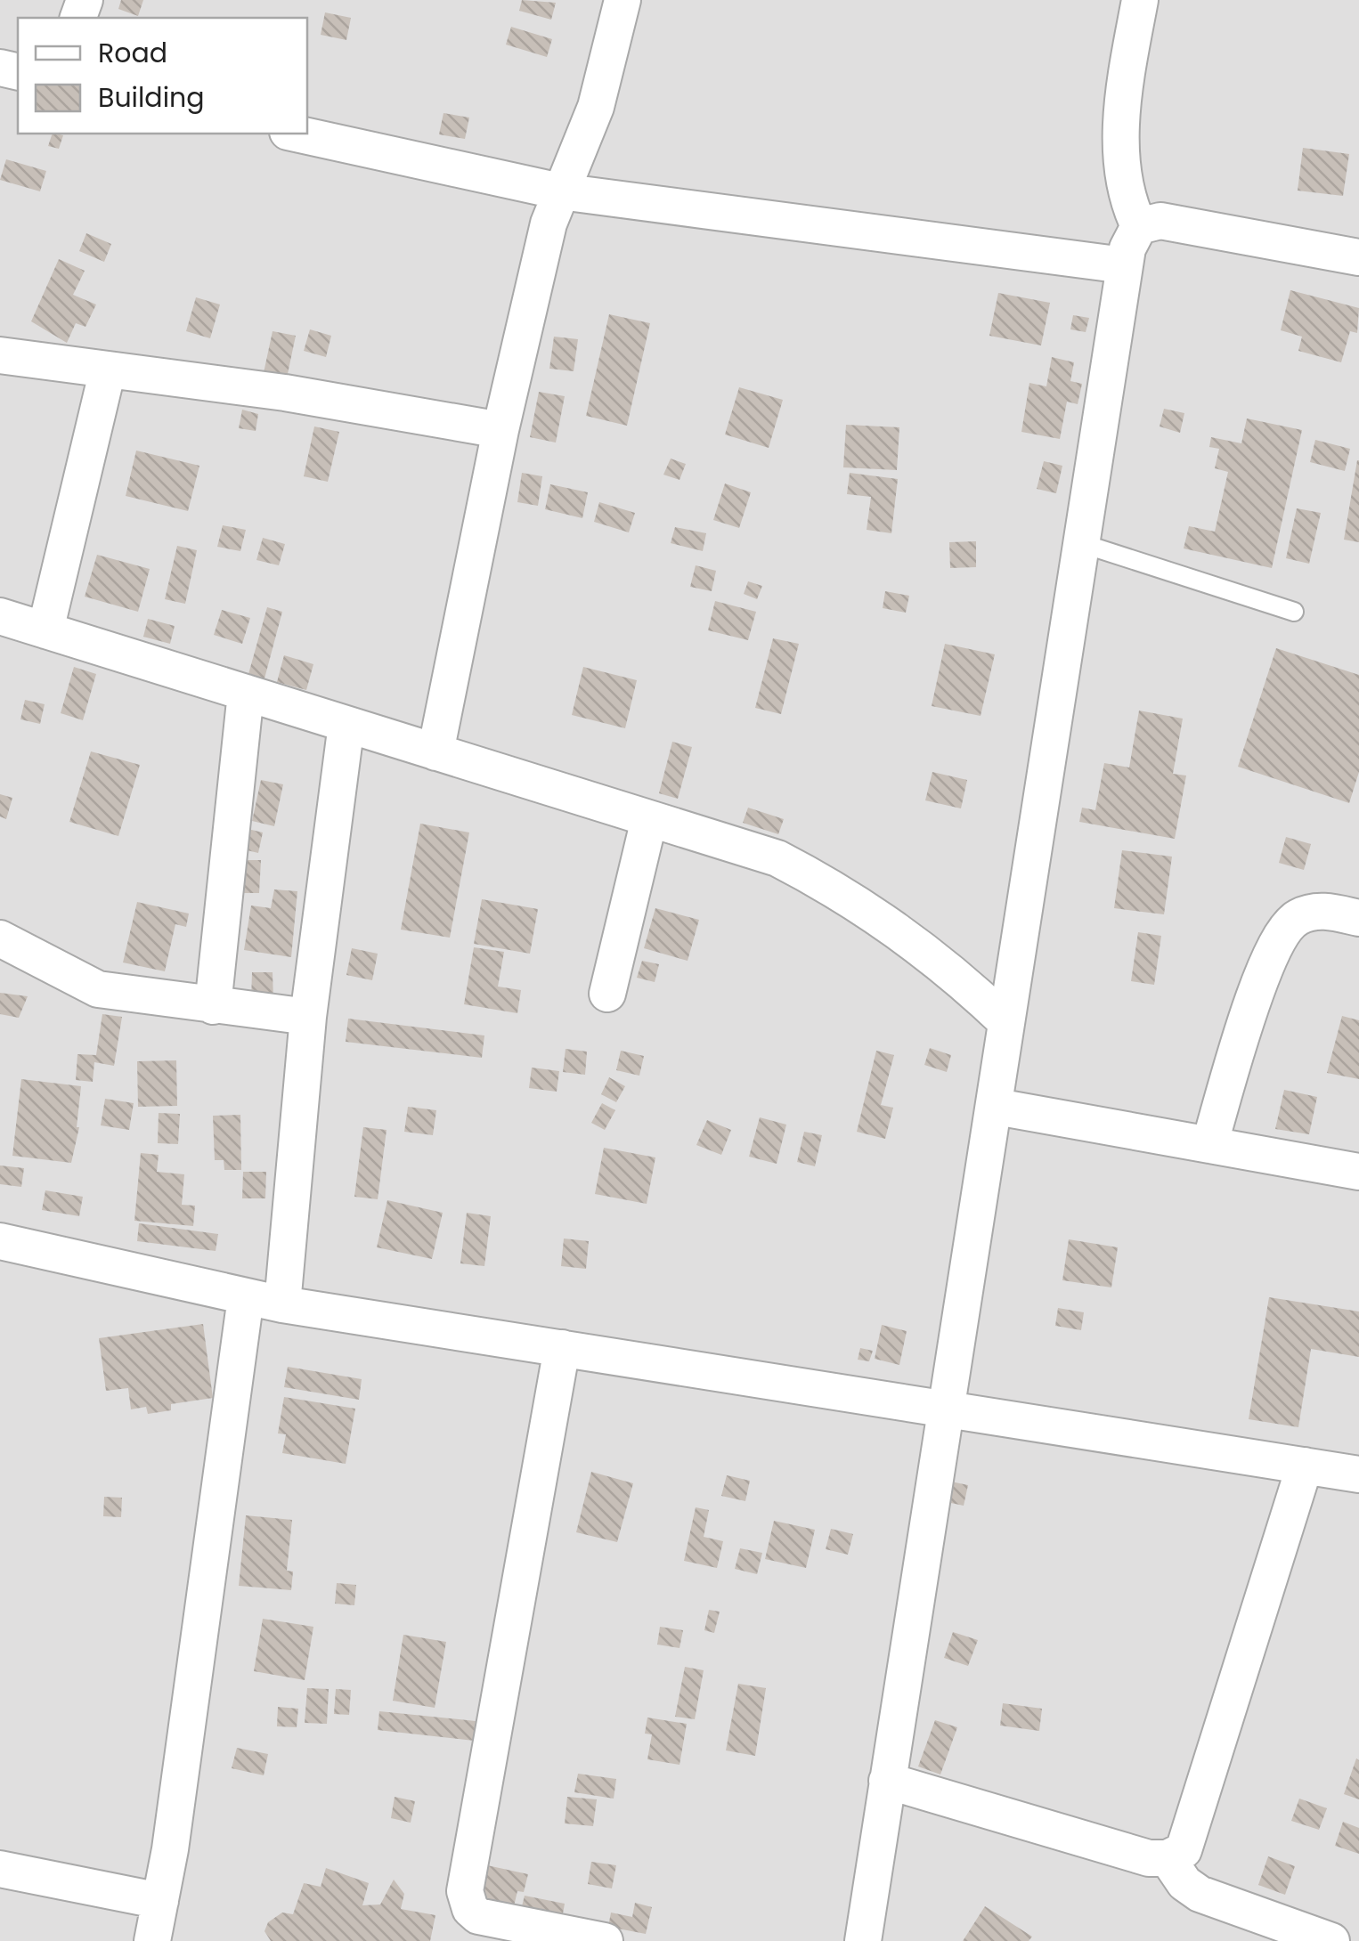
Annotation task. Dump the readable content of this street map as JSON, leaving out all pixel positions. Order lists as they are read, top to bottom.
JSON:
{
  "legend": ["Road", "Building"]
}
